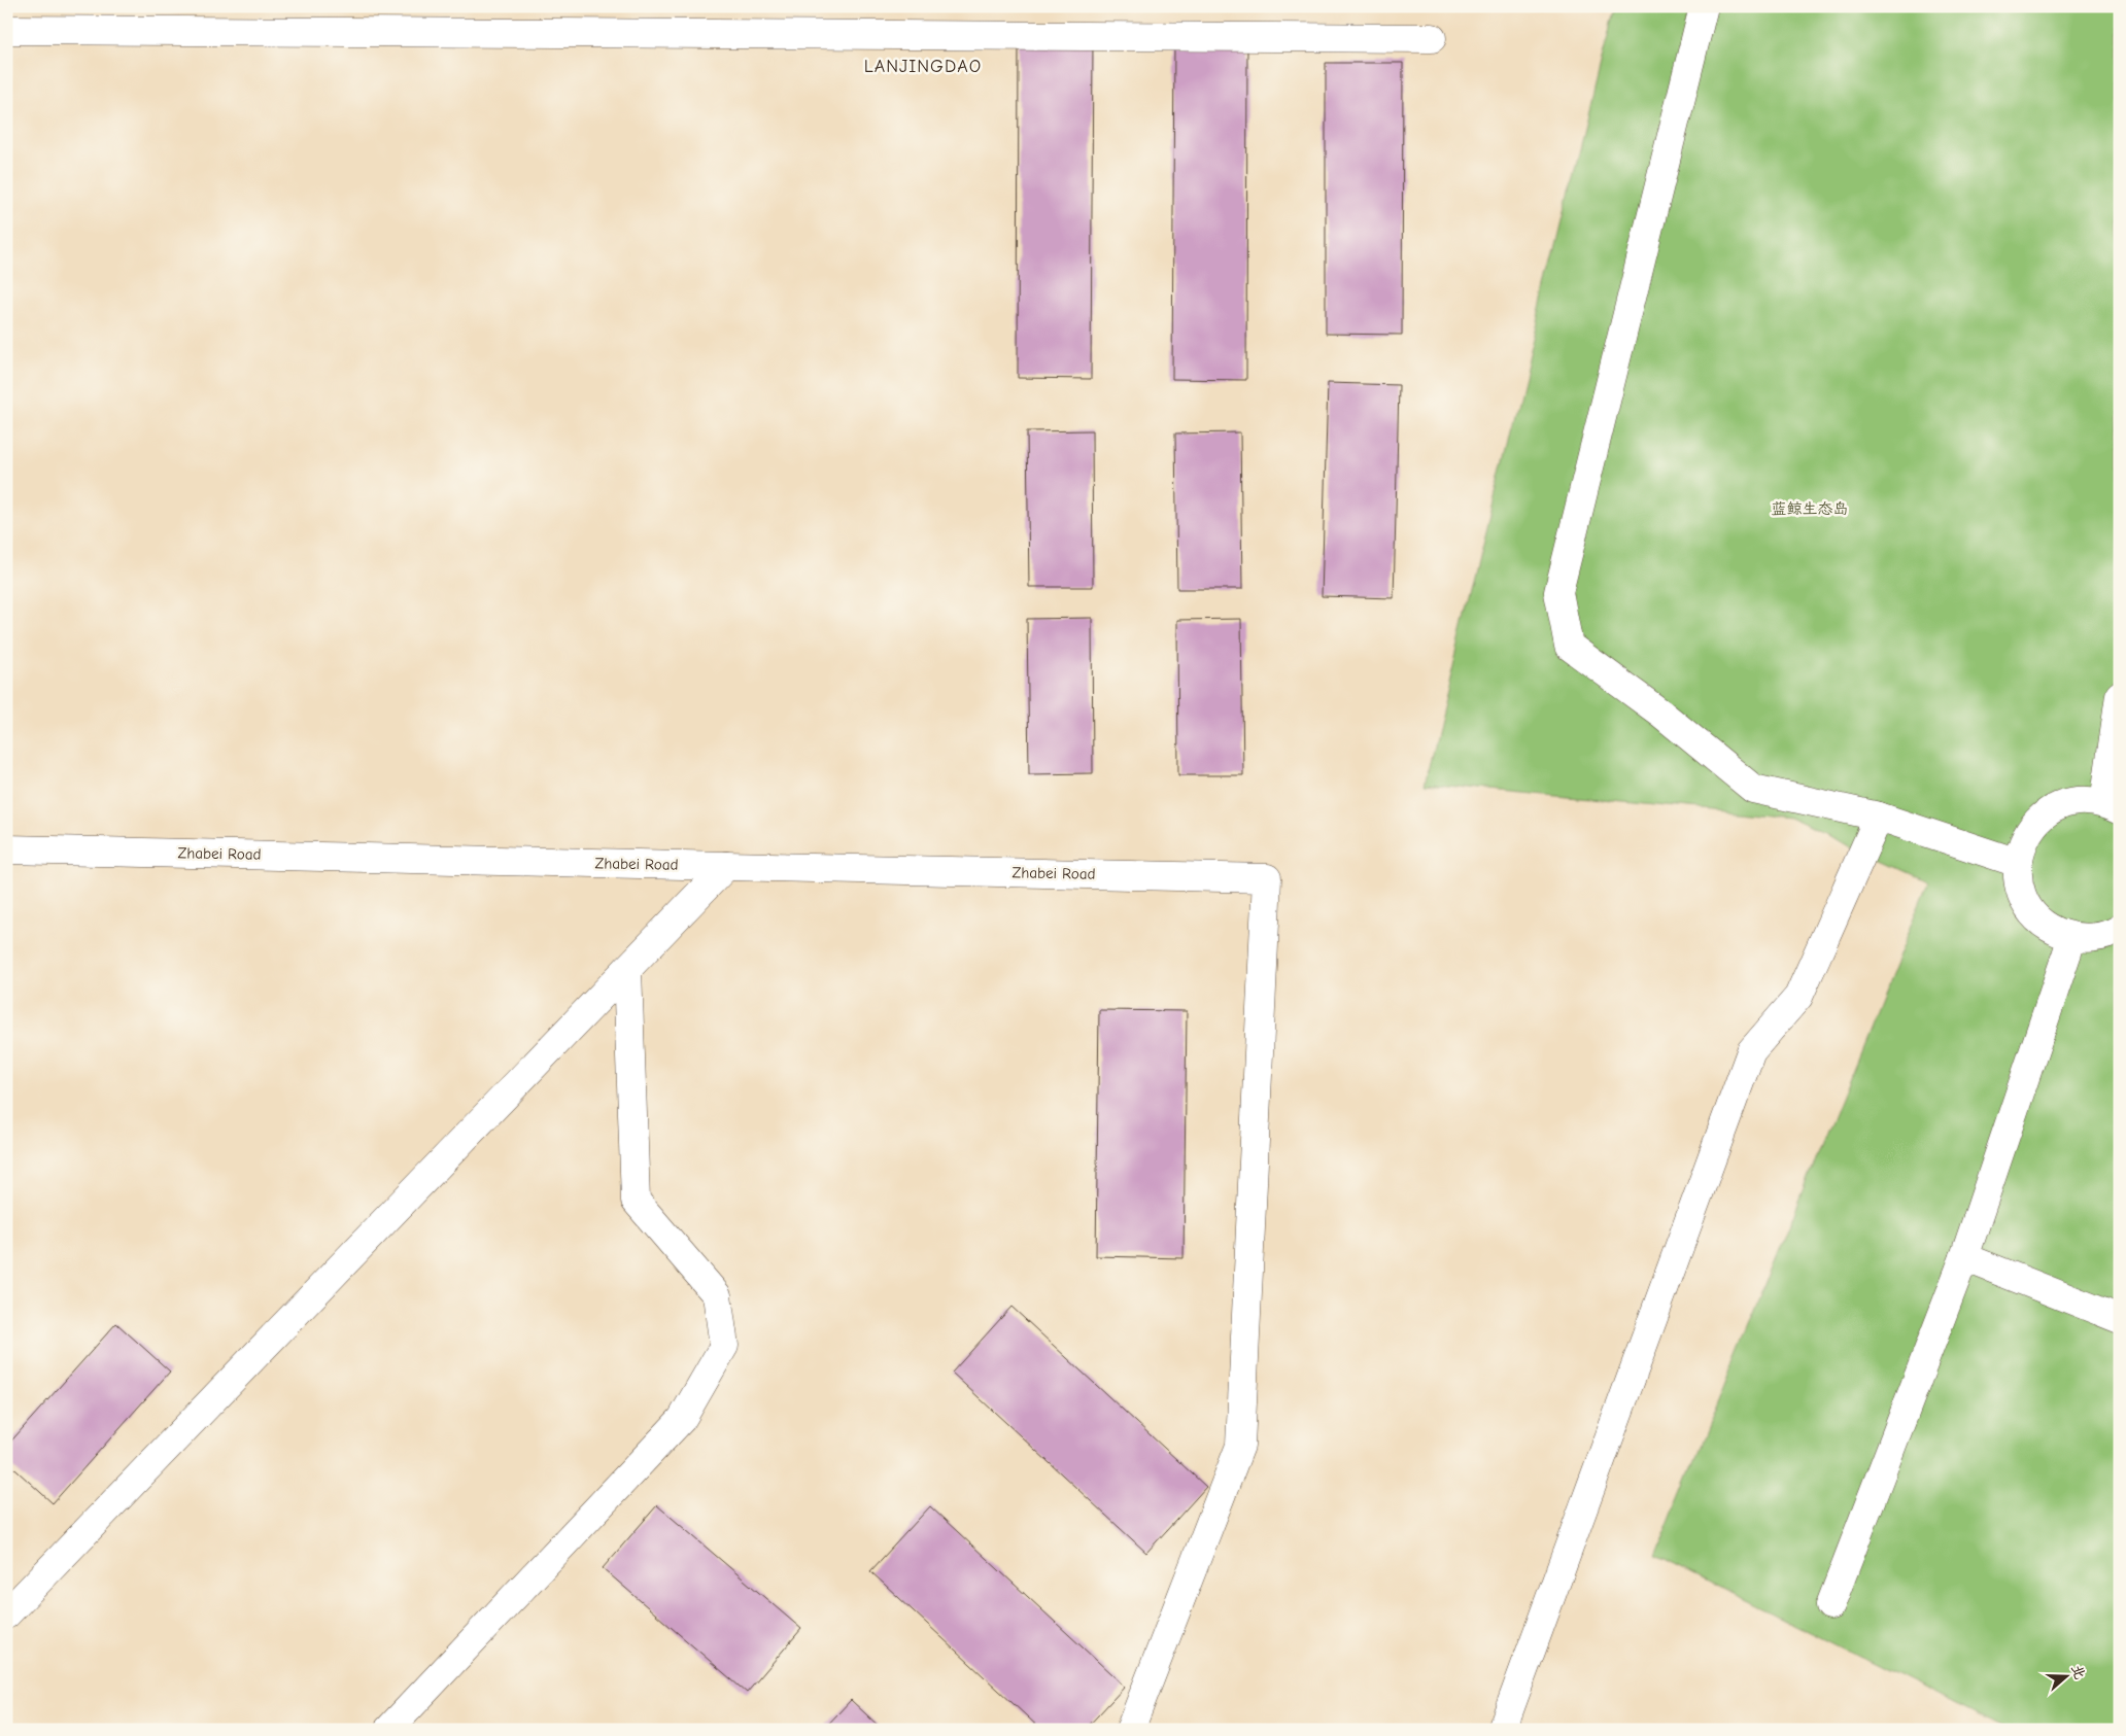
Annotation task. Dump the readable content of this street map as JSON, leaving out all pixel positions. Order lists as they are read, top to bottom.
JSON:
{
  "streets": {
    "street": ["Zhabei Road"]
  },
  "districts": ["LANJINGDAO"],
  "parks": ["蓝鲸生态岛"],
  "north": "right"
}
